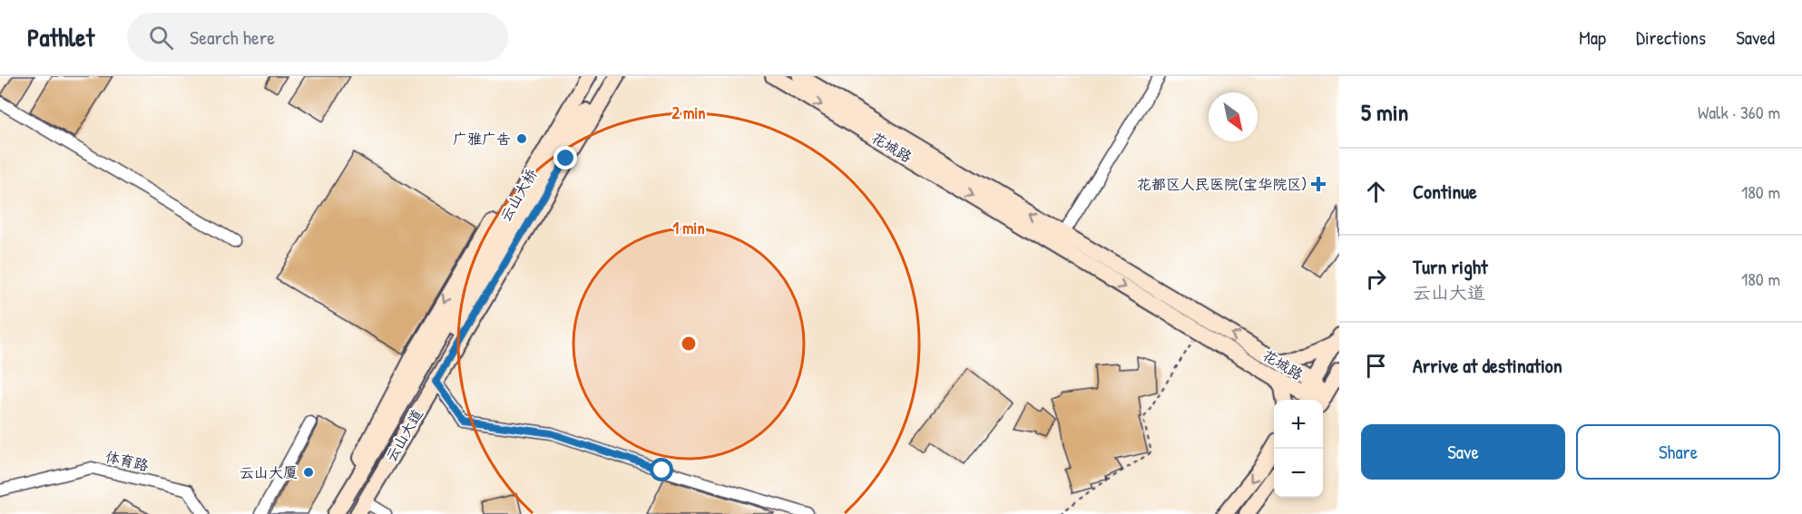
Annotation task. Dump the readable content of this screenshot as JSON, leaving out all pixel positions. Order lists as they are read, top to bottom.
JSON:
{
  "streets": {
    "main road": ["花城路", "云山大桥", "云山大道"],
    "street": ["体育路"]
  },
  "crossings": [
    ["云山大桥", "云山大道"]
  ],
  "places": {
    "other": ["广雅广告", "云山大厦"],
    "health": ["花都区人民医院(宝华院区)"]
  },
  "north": "bottom right",
  "page": {
    "header": "Pathlet",
    "search": "Search here",
    "nav": ["Map", "Directions", "Saved"],
    "heading": ["5 min", "Walk · 360 m"],
    "list": [
      ["Continue", "180 m"],
      ["Turn right", "云山大道", "180 m"],
      "Arrive at destination"
    ],
    "map_buttons": ["+", "−"],
    "buttons": ["Save", "Share"]
  },
  "rings": ["2 min", "1 min"]
}
